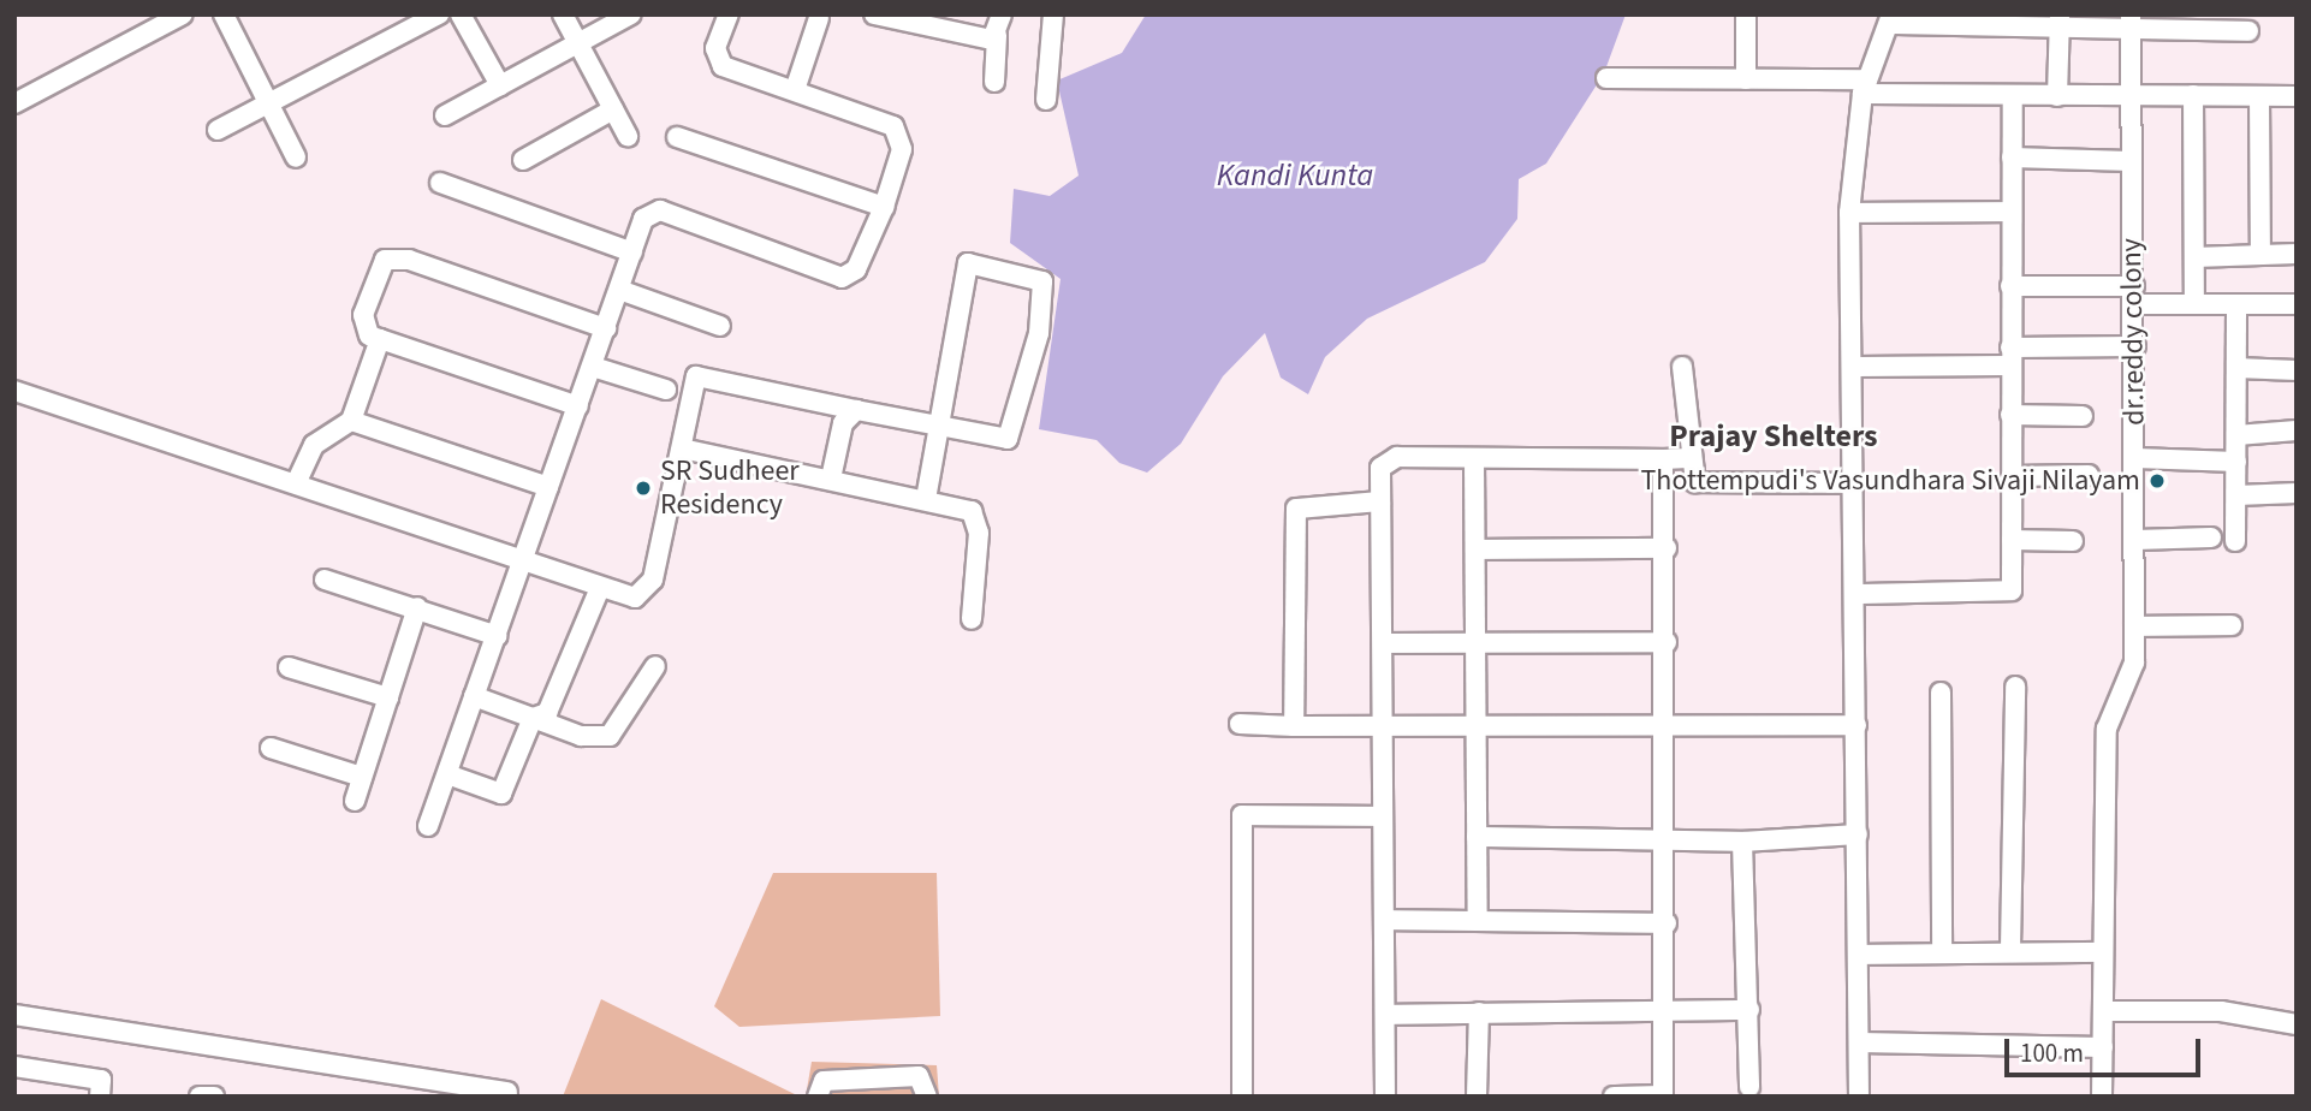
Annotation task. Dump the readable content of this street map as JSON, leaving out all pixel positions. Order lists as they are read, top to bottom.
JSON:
{
  "streets": {
    "street": ["dr.reddy colony"]
  },
  "districts": ["Prajay Shelters"],
  "water": ["Kandi Kunta"],
  "places": ["Thottempudi's Vasundhara Sivaji Nilayam", "SR Sudheer Residency"],
  "scale_bar": "100 m"
}
